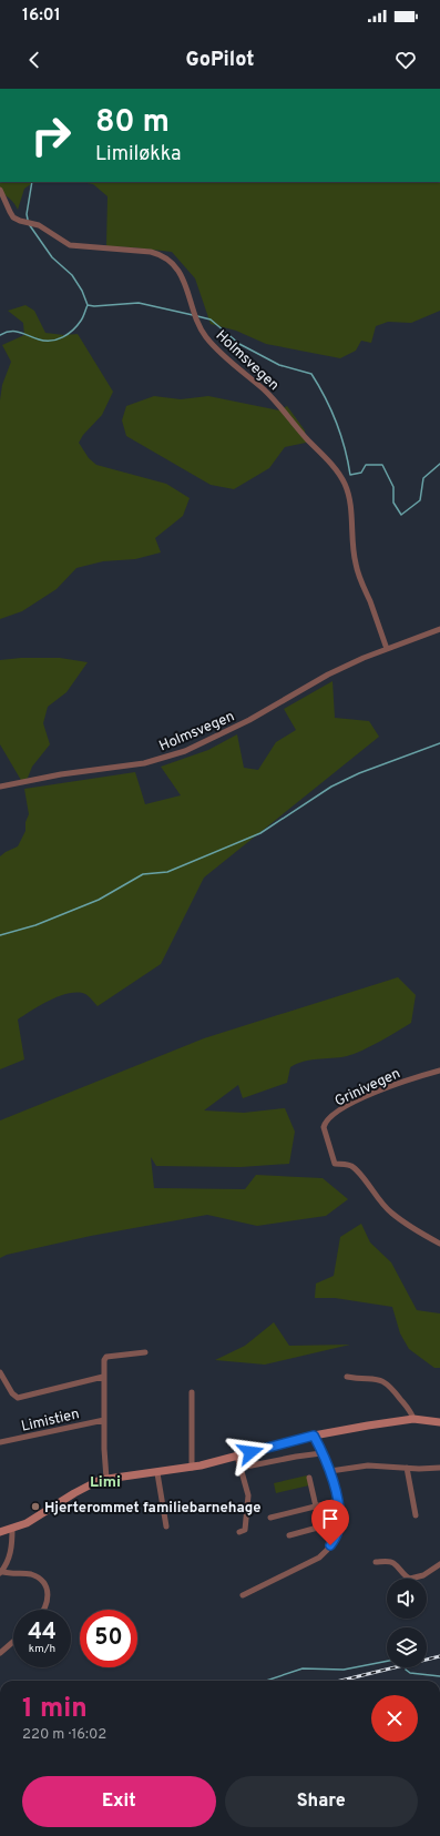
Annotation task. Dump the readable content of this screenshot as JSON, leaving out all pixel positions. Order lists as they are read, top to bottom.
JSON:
{
  "streets": {
    "street": ["Holmsvegen", "Grinivegen", "Limistien"]
  },
  "districts": ["Limi"],
  "places": ["Hjerterommet familiebarnehage"],
  "page": {
    "status": "16:01",
    "header": "GoPilot",
    "turn": ["80 m", "Limiløkka"],
    "speed": "44 km/h",
    "limit": "50",
    "heading": ["1 min", "220 m · 16:02"],
    "buttons": ["Exit", "Share"]
  }
}
